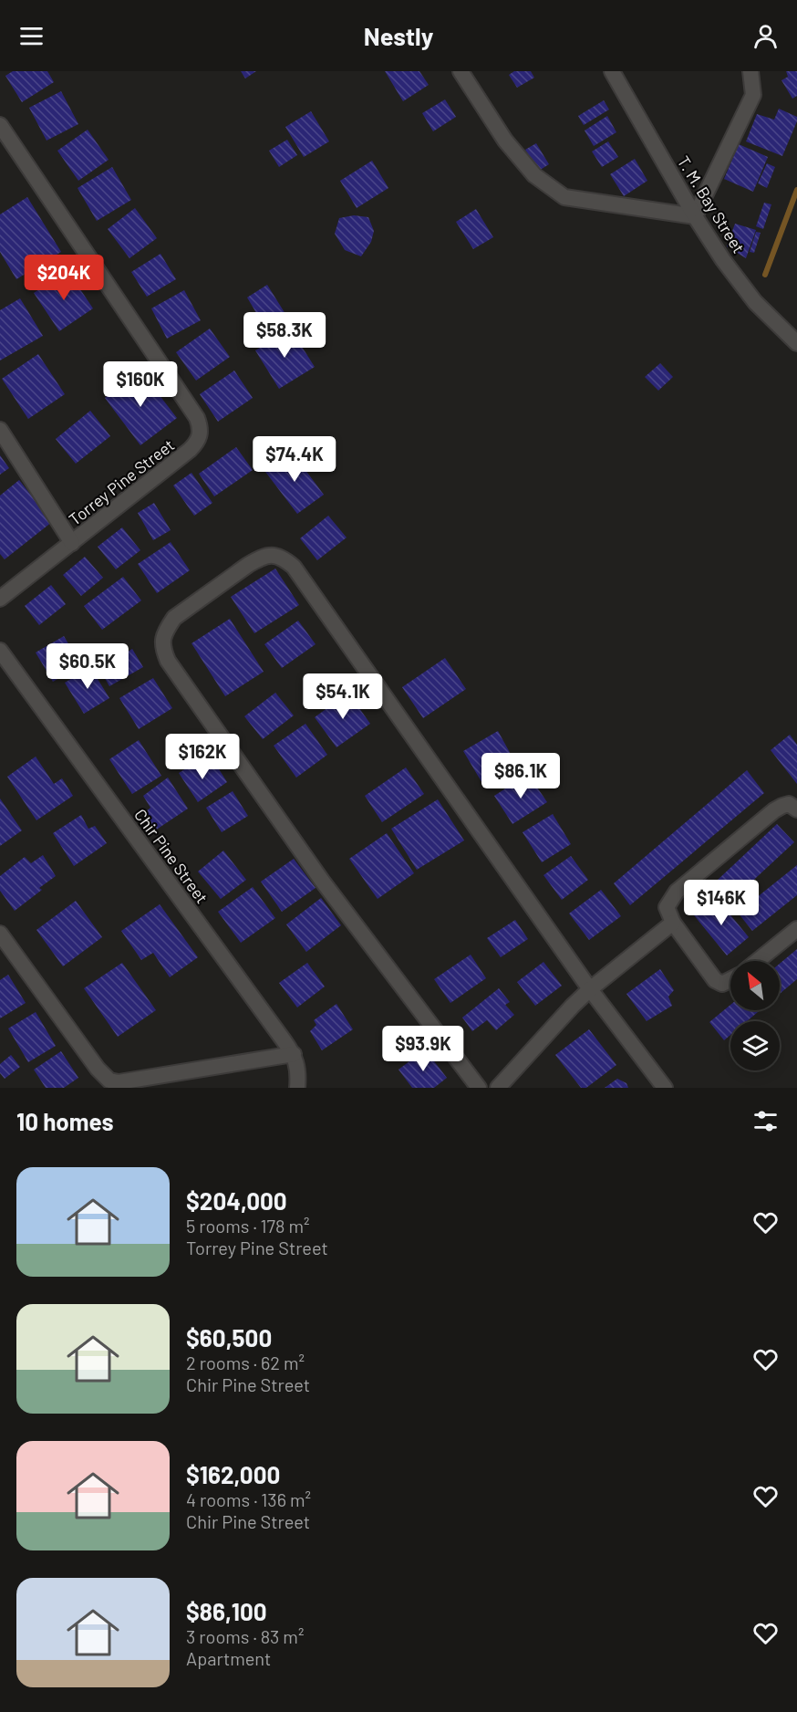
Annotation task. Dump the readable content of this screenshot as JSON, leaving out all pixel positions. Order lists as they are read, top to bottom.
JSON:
{
  "streets": {
    "street": ["T. M. Bay Street", "Torrey Pine Street", "Chir Pine Street"]
  },
  "north": "top left",
  "page": {
    "header": "Nestly",
    "price": [
      "$204K",
      "$58.3K",
      "$160K",
      "$74.4K",
      "$60.5K",
      "$54.1K",
      "$162K",
      "$86.1K",
      "$146K",
      "$93.9K"
    ],
    "heading": "10 homes",
    "list": [
      {
        "name": "$204,000",
        "note": "5 rooms · 178 m² · Torrey Pine Street"
      },
      {
        "name": "$60,500",
        "note": "2 rooms · 62 m² · Chir Pine Street"
      },
      {
        "name": "$162,000",
        "note": "4 rooms · 136 m² · Chir Pine Street"
      },
      {
        "name": "$86,100",
        "note": "3 rooms · 83 m² · Apartment"
      }
    ]
  }
}
